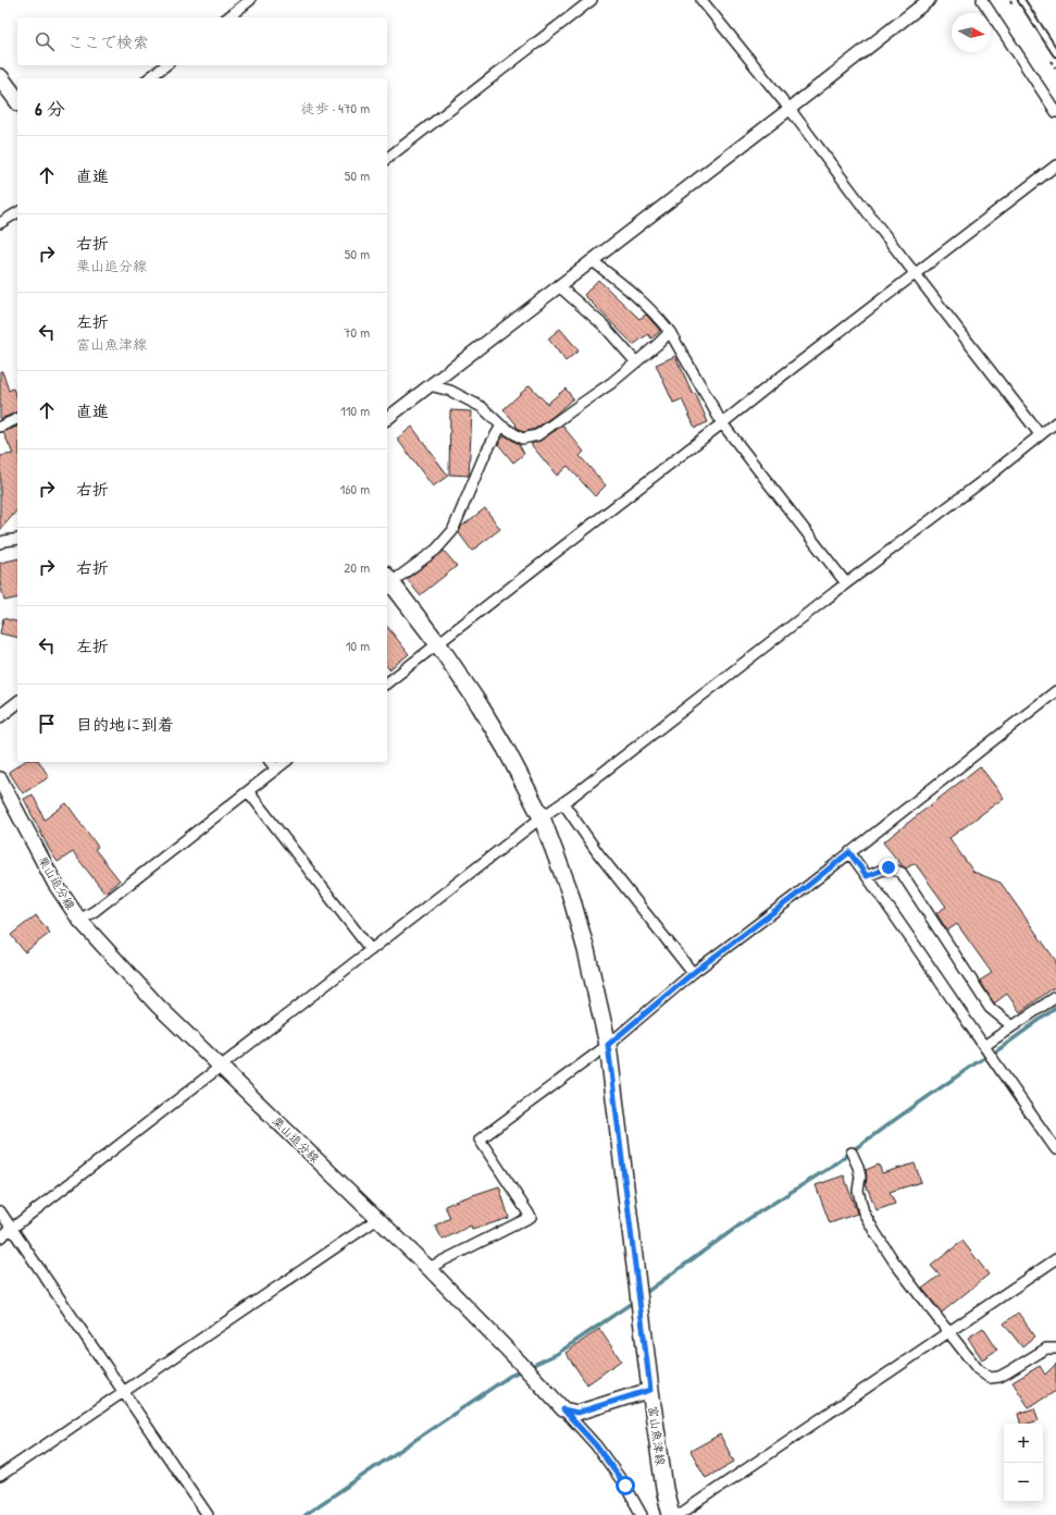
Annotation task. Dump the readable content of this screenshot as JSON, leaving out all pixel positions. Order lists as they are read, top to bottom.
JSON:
{
  "streets": {
    "main road": ["栗山追分線", "富山魚津線"]
  },
  "north": "right",
  "page": {
    "search": "ここで検索",
    "heading": ["6 分", "徒歩 · 470 m"],
    "list": [
      ["直進", "50 m"],
      ["右折", "栗山追分線", "50 m"],
      ["左折", "富山魚津線", "70 m"],
      ["直進", "110 m"],
      ["右折", "160 m"],
      ["右折", "20 m"],
      ["左折", "10 m"],
      "目的地に到着"
    ],
    "map_buttons": ["+", "−"]
  }
}
